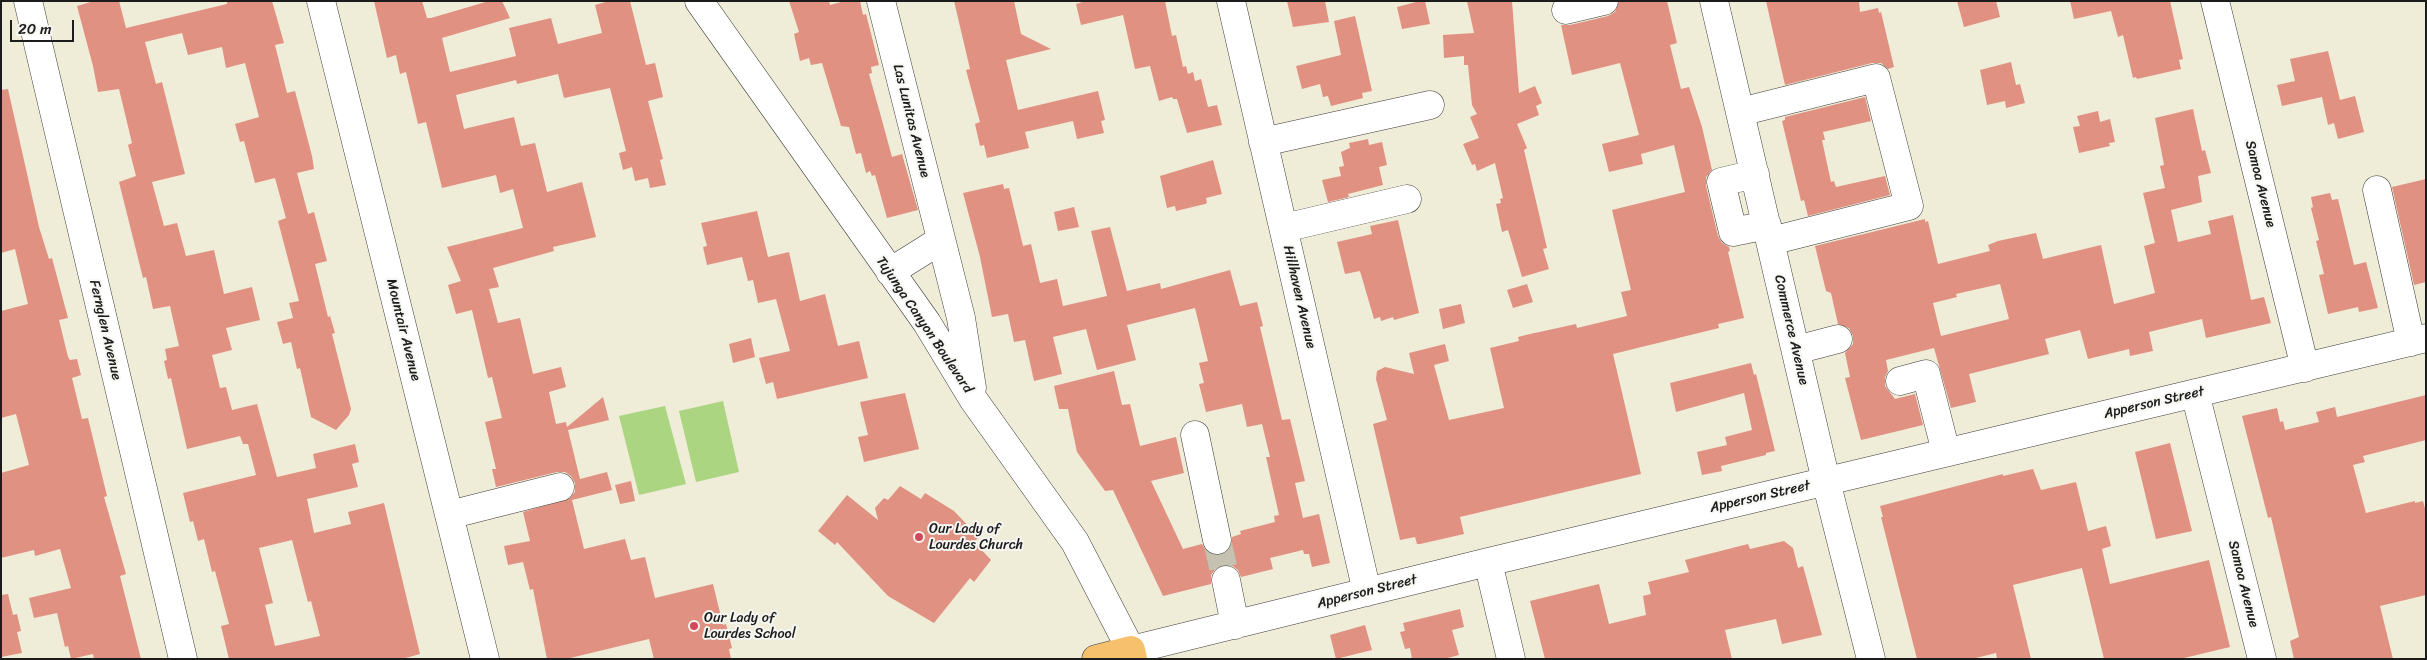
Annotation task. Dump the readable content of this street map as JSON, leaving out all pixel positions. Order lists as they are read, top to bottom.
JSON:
{
  "streets": {
    "main road": ["Apperson Street"],
    "street": [
      "Las Lunitas Avenue",
      "Samoa Avenue",
      "Hillhaven Avenue",
      "Tujunga Canyon Boulevard",
      "Fernglen Avenue",
      "Mountair Avenue",
      "Commerce Avenue"
    ]
  },
  "crossings": [
    ["Las Lunitas Avenue", "Tujunga Canyon Boulevard"],
    ["Samoa Avenue", "Apperson Street"],
    ["Hillhaven Avenue", "Apperson Street"],
    ["Tujunga Canyon Boulevard", "Apperson Street"],
    ["Commerce Avenue", "Apperson Street"]
  ],
  "places": ["Our Lady of Lourdes Church", "Our Lady of Lourdes School"],
  "scale_bar": "20 m"
}
